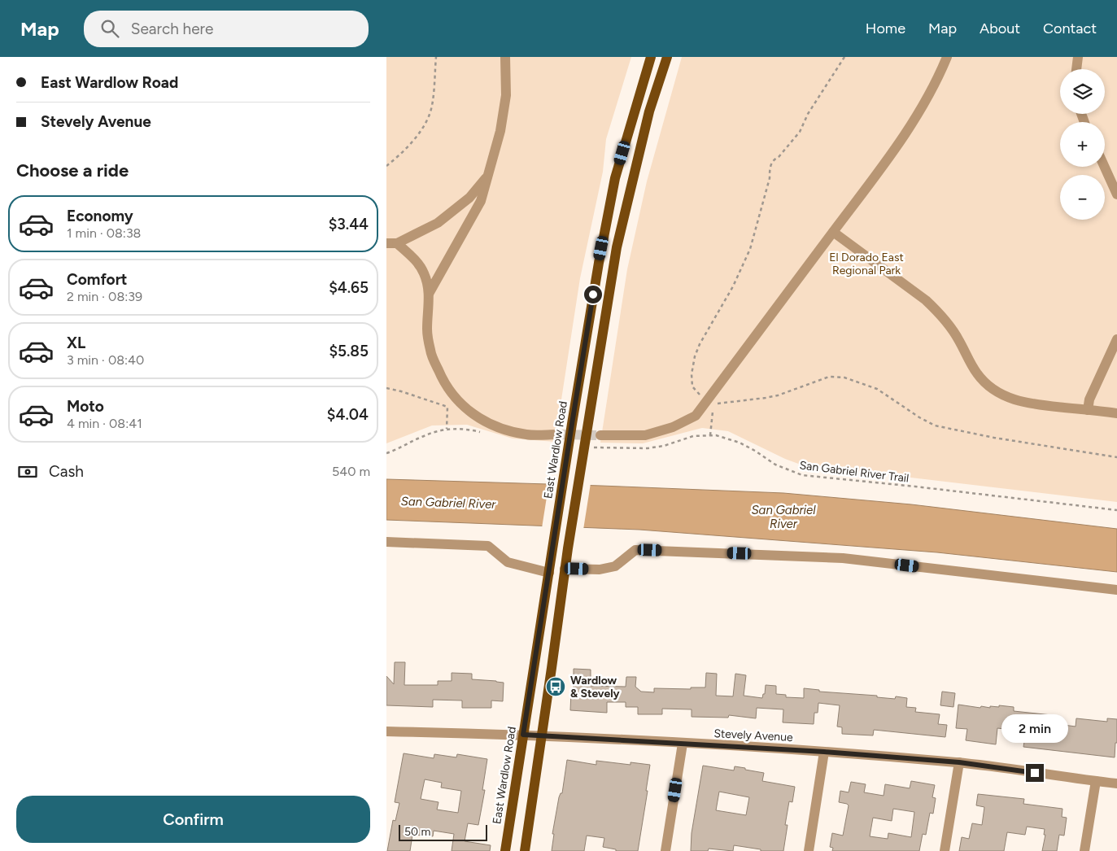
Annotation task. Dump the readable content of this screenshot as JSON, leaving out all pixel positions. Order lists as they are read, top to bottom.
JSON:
{
  "streets": {
    "main road": ["East Wardlow Road"],
    "street": ["Stevely Avenue"],
    "path": ["San Gabriel River Trail"]
  },
  "crossings": [
    ["East Wardlow Road", "Stevely Avenue"]
  ],
  "water": ["San Gabriel River"],
  "parks": ["El Dorado East Regional Park"],
  "places": {
    "bus stop": ["Wardlow & Stevely"]
  },
  "scale_bar": "50 m",
  "page": {
    "header": "Map",
    "search": "Search here",
    "nav": [
      "Home",
      "Map",
      "About",
      "Contact"
    ],
    "banner": ["East Wardlow Road", "Stevely Avenue"],
    "map_buttons": ["+", "−"],
    "heading": "Choose a ride",
    "list": [
      {
        "name": "Economy",
        "note": "1 min · 08:38",
        "value": "$3.44"
      },
      {
        "name": "Comfort",
        "note": "2 min · 08:39",
        "value": "$4.65"
      },
      {
        "name": "XL",
        "note": "3 min · 08:40",
        "value": "$5.85"
      },
      {
        "name": "Moto",
        "note": "4 min · 08:41",
        "value": "$4.04"
      }
    ],
    "pay": ["Cash", "540 m"],
    "bubble": "2 min",
    "buttons": "Confirm",
    "scale": "50 m"
  }
}
